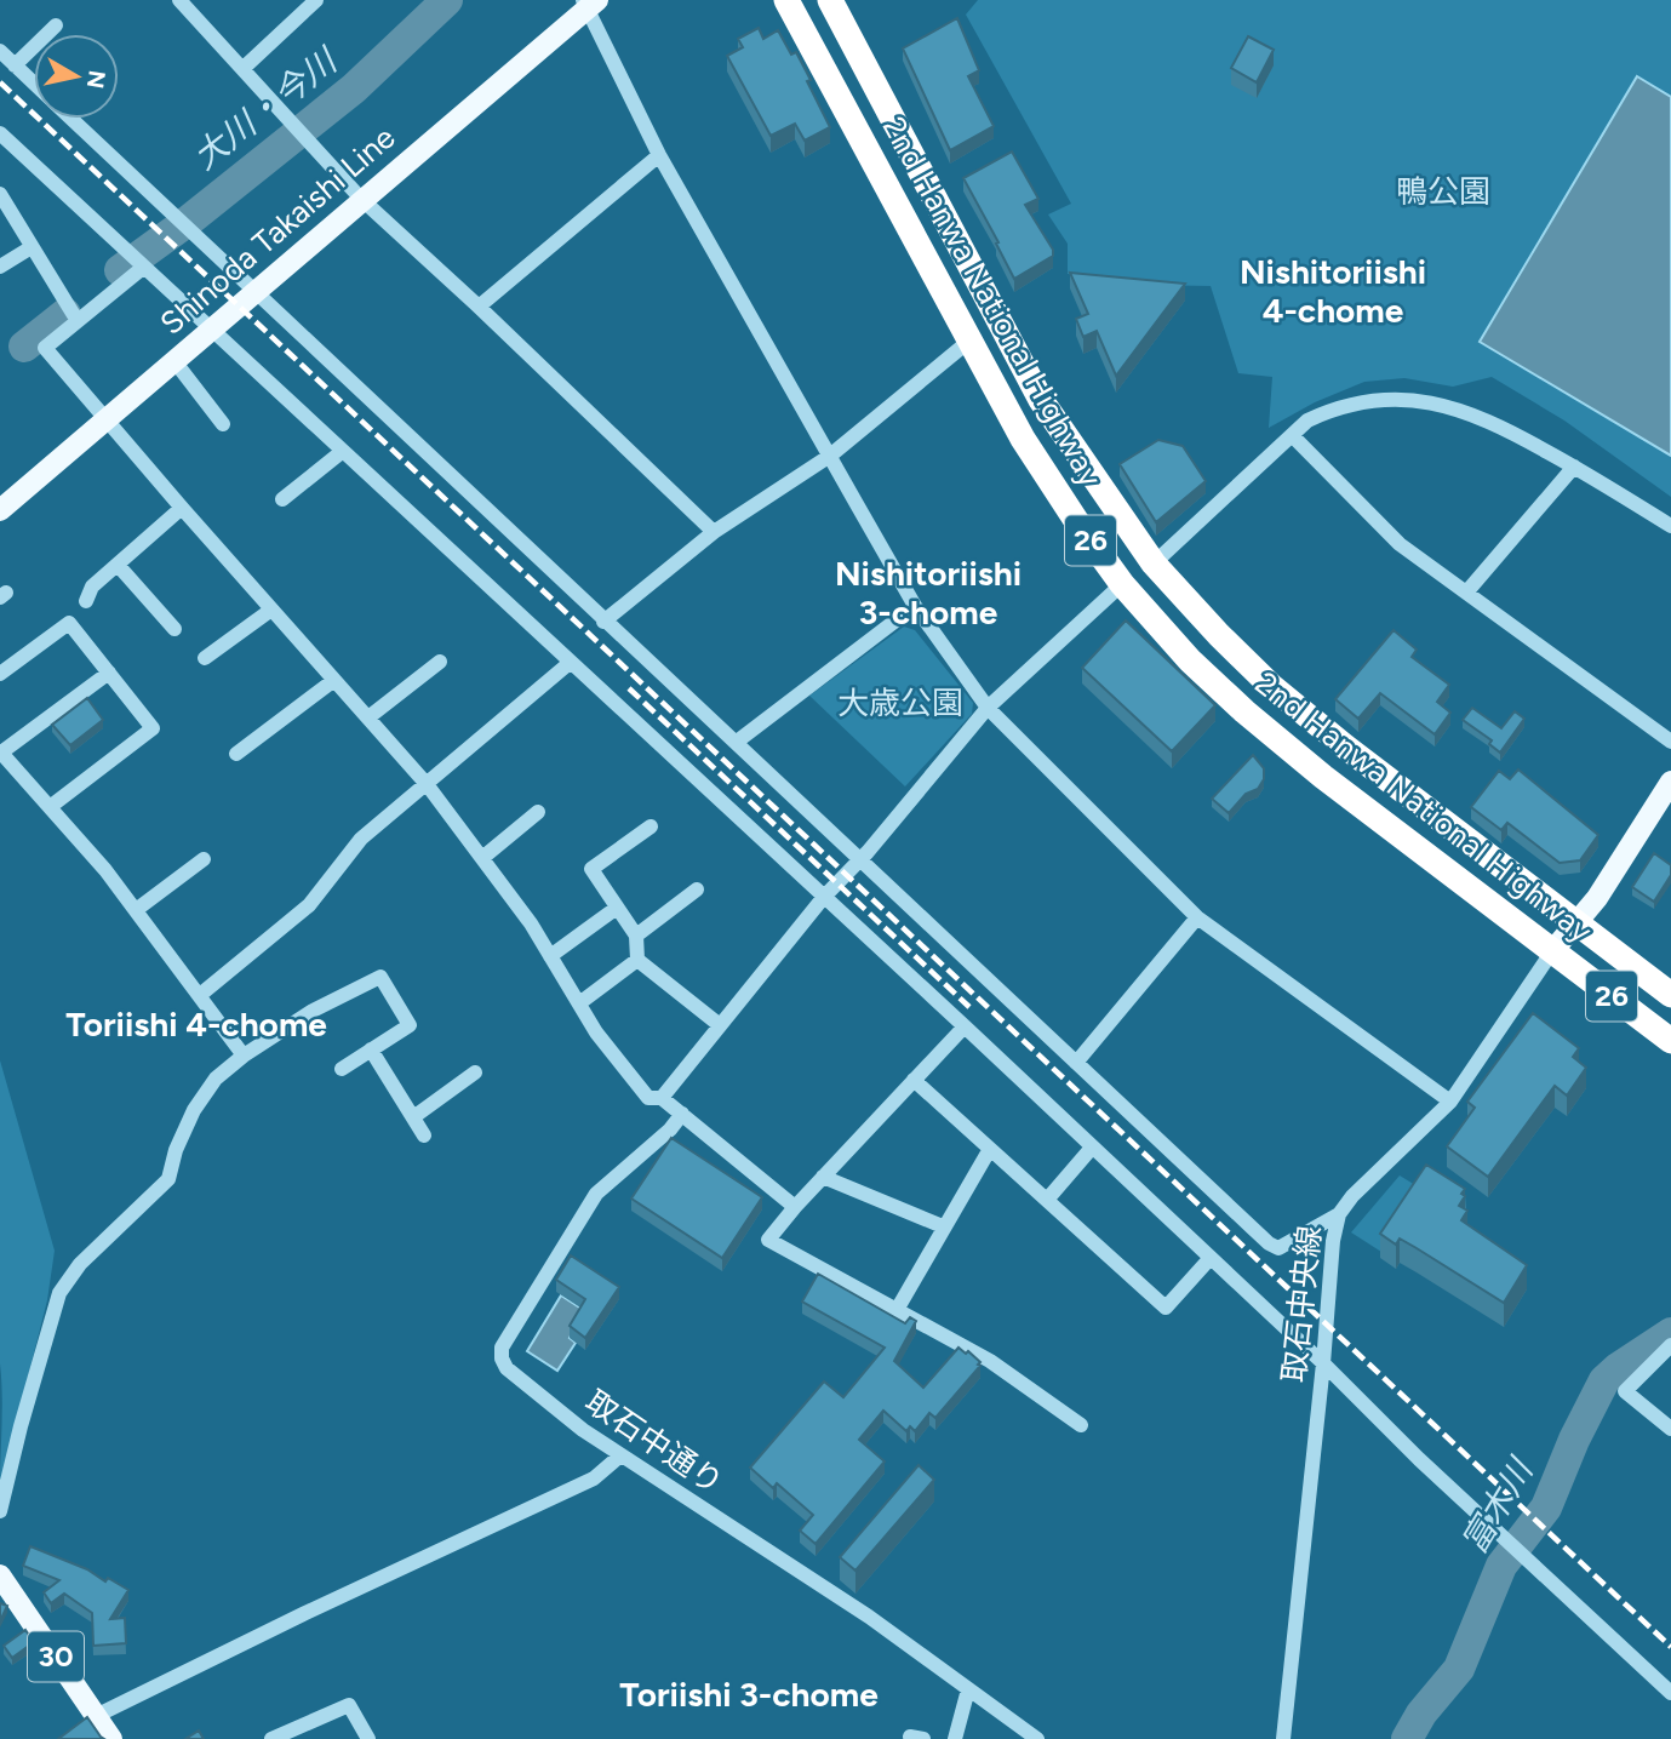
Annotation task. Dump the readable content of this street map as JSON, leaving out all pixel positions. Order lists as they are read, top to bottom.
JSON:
{
  "streets": {
    "highway": ["2nd Hanwa National Highway", "26"],
    "main road": ["Shinoda Takaishi Line", "30"],
    "street": ["取石中央線", "取石中通り"]
  },
  "crossings": [
    ["2nd Hanwa National Highway", "取石中央線"]
  ],
  "districts": [
    "Nishitoriishi 4-chome",
    "Nishitoriishi 3-chome",
    "Toriishi 4-chome",
    "Toriishi 3-chome"
  ],
  "water": ["大川・今川", "富木川"],
  "parks": ["鴨公園", "大歳公園"],
  "north": "right"
}
